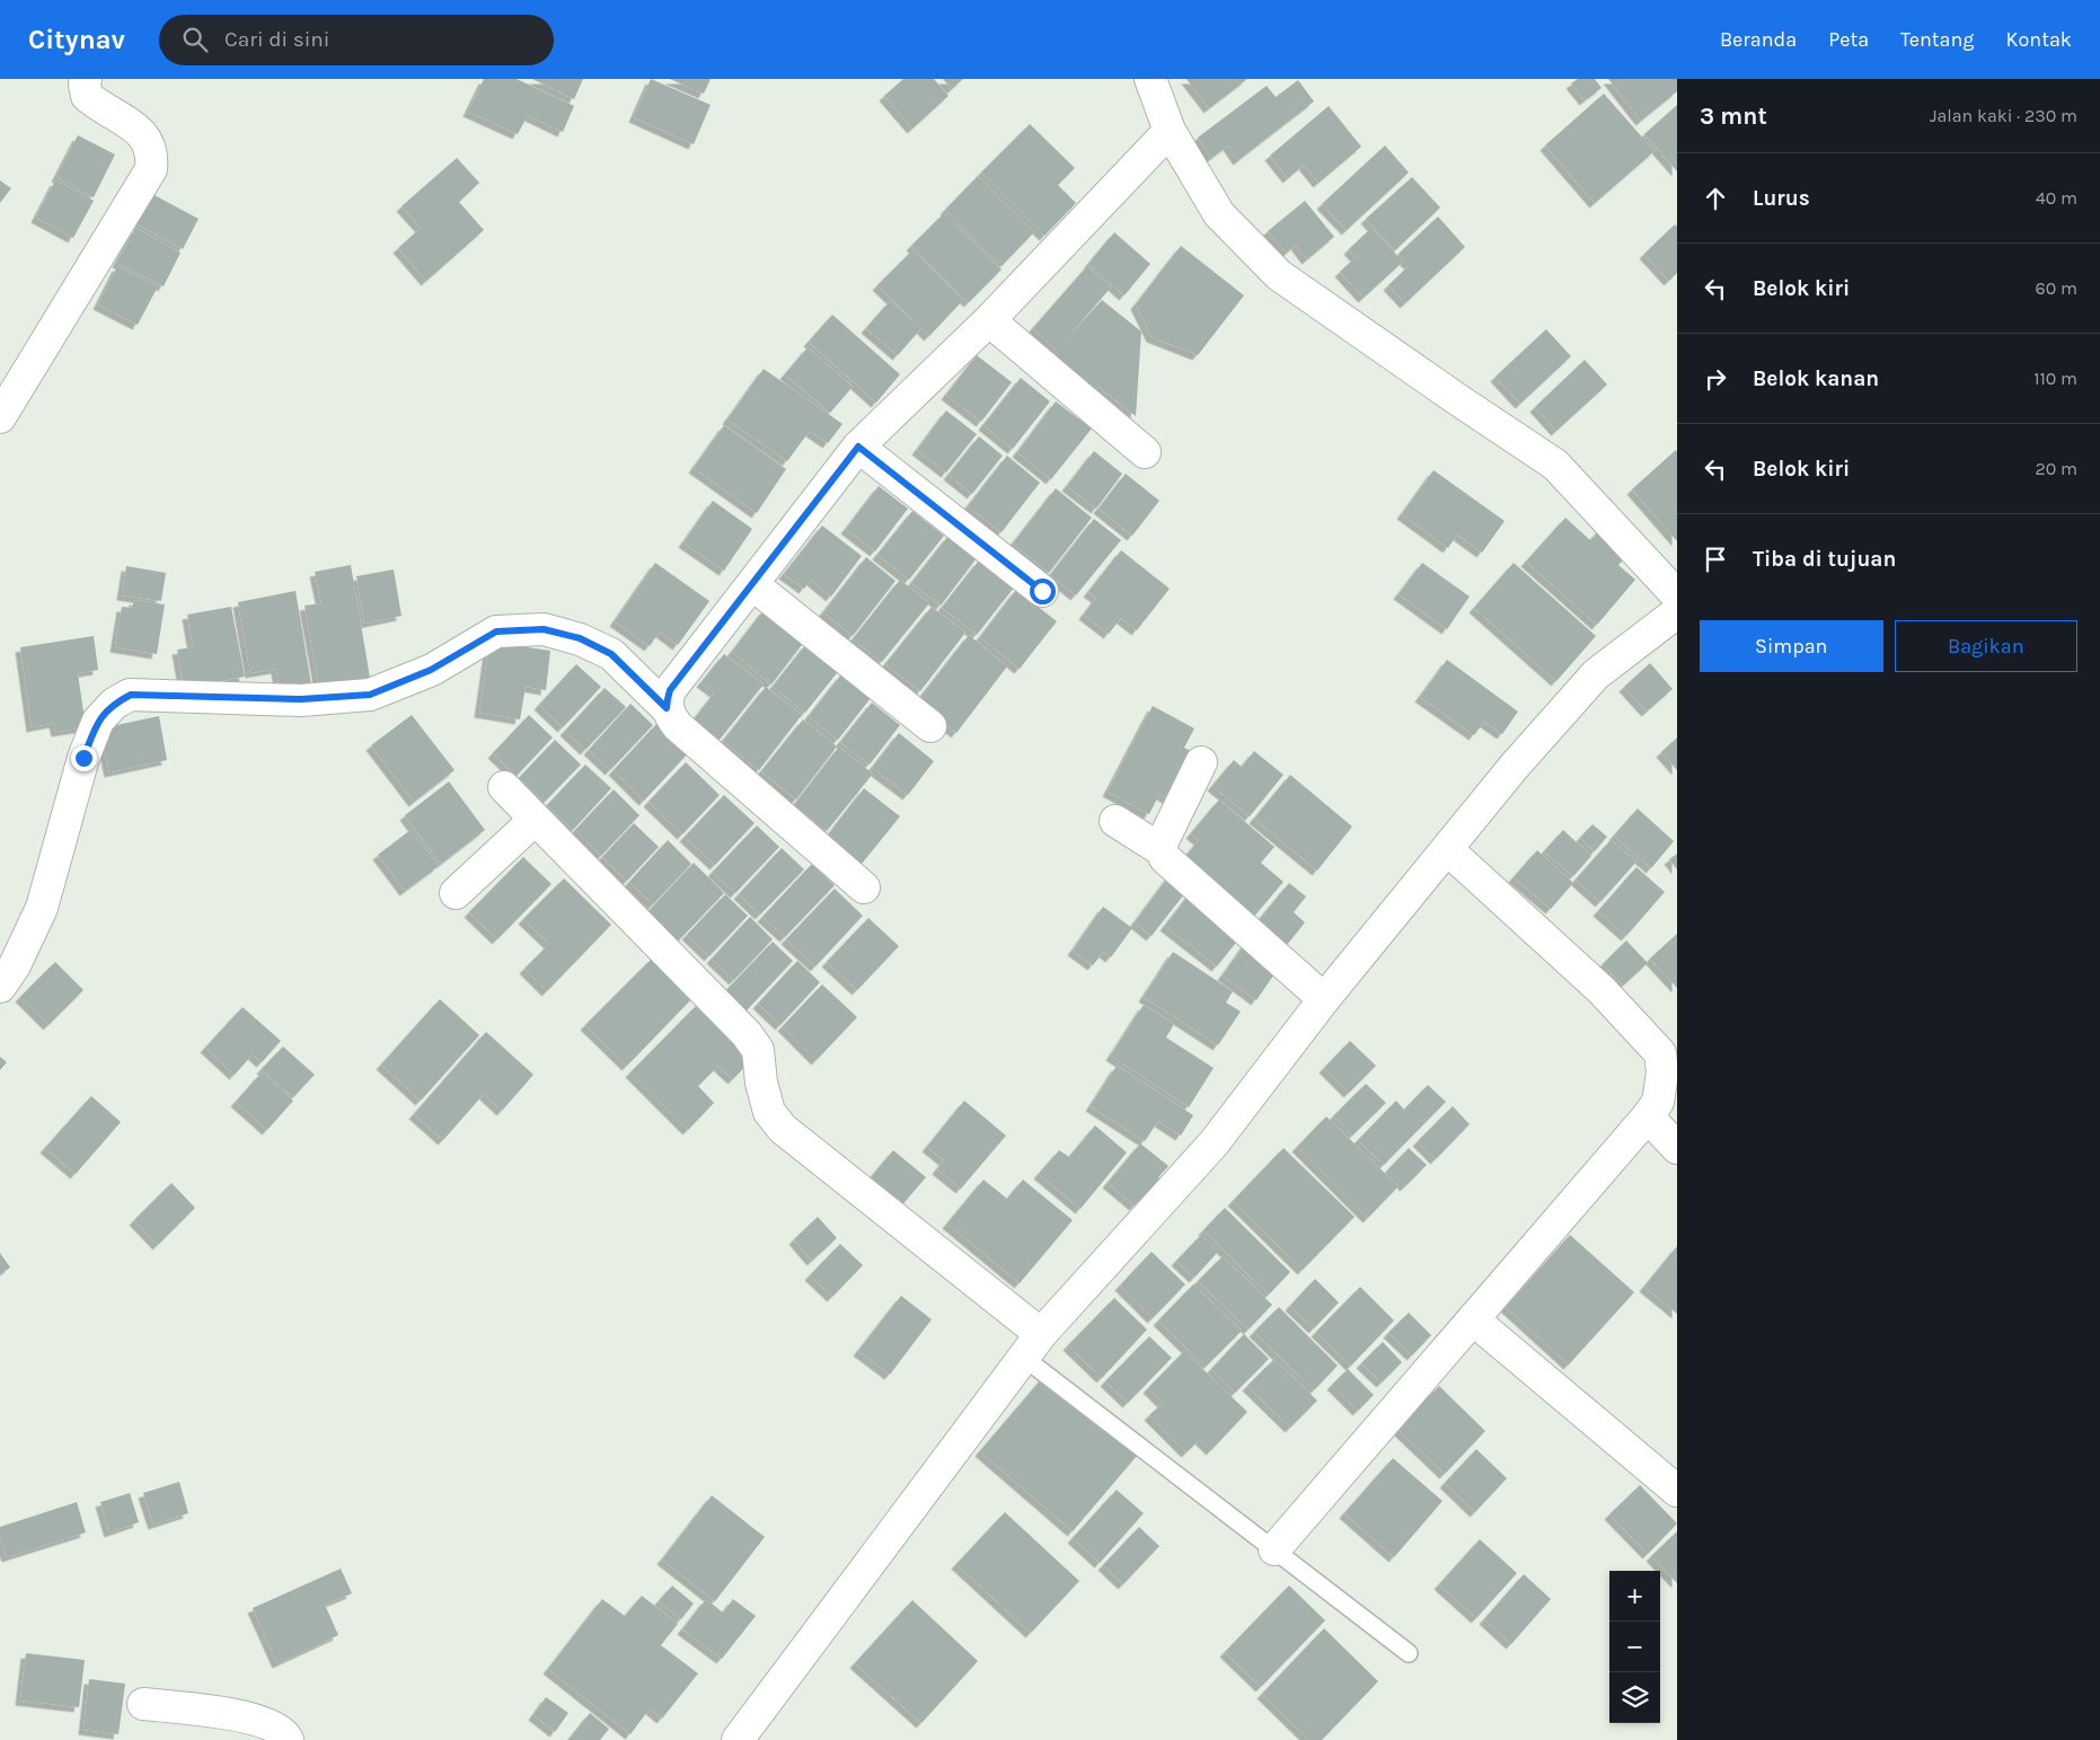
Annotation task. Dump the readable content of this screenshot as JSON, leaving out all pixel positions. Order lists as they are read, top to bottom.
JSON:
{
  "page": {
    "header": "Citynav",
    "search": "Cari di sini",
    "nav": [
      "Beranda",
      "Peta",
      "Tentang",
      "Kontak"
    ],
    "heading": ["3 mnt", "Jalan kaki · 230 m"],
    "list": [
      ["Lurus", "40 m"],
      ["Belok kiri", "60 m"],
      ["Belok kanan", "110 m"],
      ["Belok kiri", "20 m"],
      "Tiba di tujuan"
    ],
    "buttons": ["Simpan", "Bagikan"],
    "map_buttons": ["+", "−"]
  }
}
